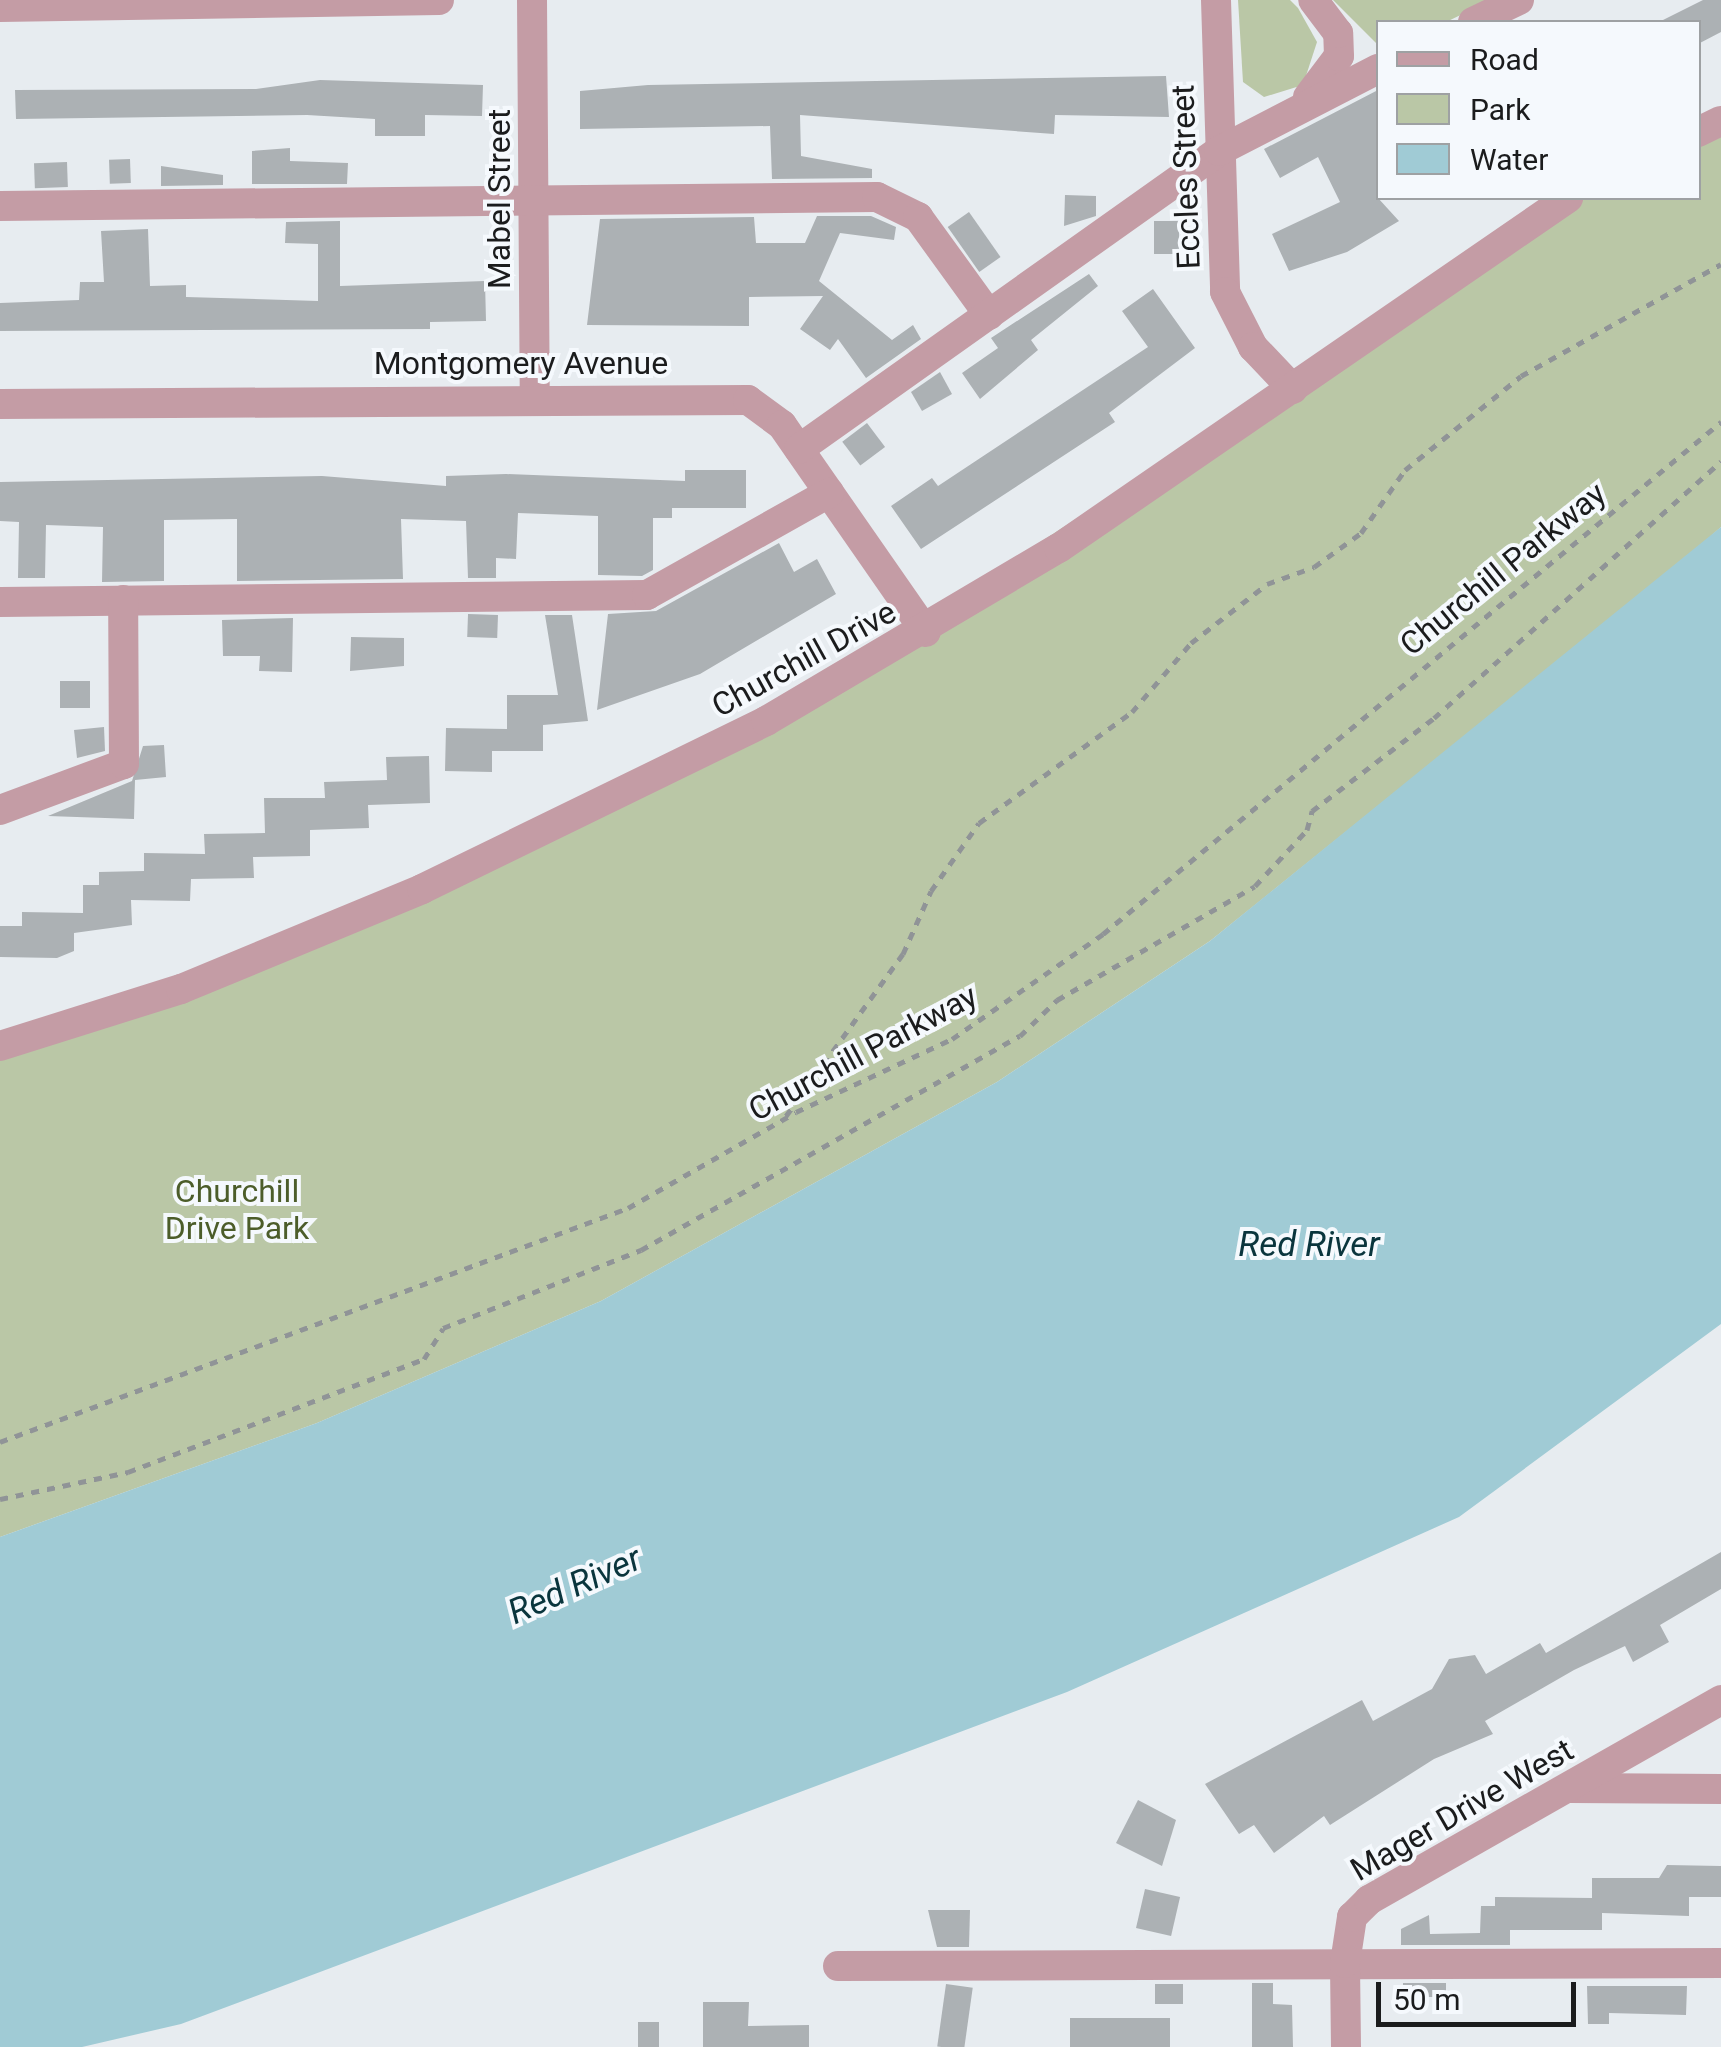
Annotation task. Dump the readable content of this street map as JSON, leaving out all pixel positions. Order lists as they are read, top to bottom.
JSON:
{
  "streets": {
    "street": [
      "Eccles Street",
      "Mabel Street",
      "Montgomery Avenue",
      "Churchill Drive",
      "Mager Drive West"
    ],
    "path": ["Churchill Parkway"]
  },
  "crossings": [
    ["Eccles Street", "Churchill Drive"],
    ["Mabel Street", "Montgomery Avenue"],
    ["Montgomery Avenue", "Churchill Drive"]
  ],
  "water": ["Red River"],
  "parks": ["Churchill Drive Park"],
  "legend": ["Road", "Park", "Water"],
  "scale_bar": "50 m"
}
